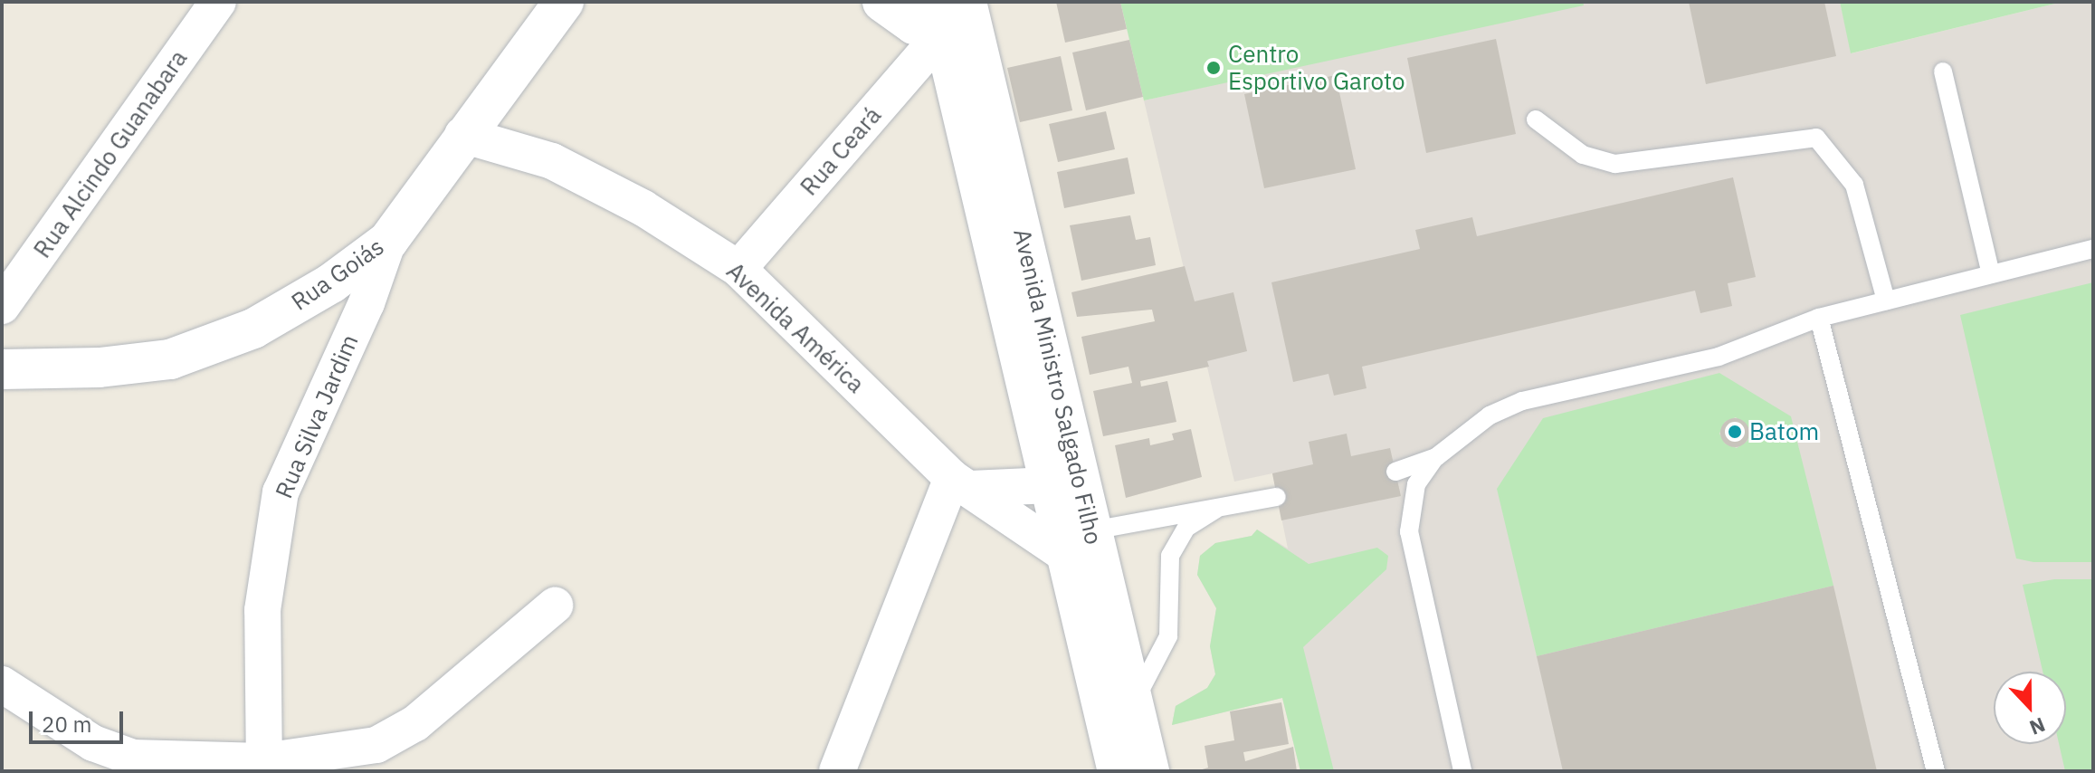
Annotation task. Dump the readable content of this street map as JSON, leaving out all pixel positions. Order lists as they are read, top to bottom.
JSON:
{
  "streets": {
    "main road": ["Rua Goiás", "Avenida Ministro Salgado Filho"],
    "street": [
      "Rua Ceará",
      "Rua Alcindo Guanabara",
      "Avenida América",
      "Rua Silva Jardim"
    ]
  },
  "crossings": [
    ["Rua Ceará", "Avenida América"],
    ["Rua Ceará", "Avenida Ministro Salgado Filho"],
    ["Rua Goiás", "Avenida América"],
    ["Rua Goiás", "Rua Silva Jardim"],
    ["Avenida América", "Avenida Ministro Salgado Filho"]
  ],
  "places": ["Centro Esportivo Garoto", "Batom"],
  "scale_bar": "20 m",
  "north": "bottom"
}
